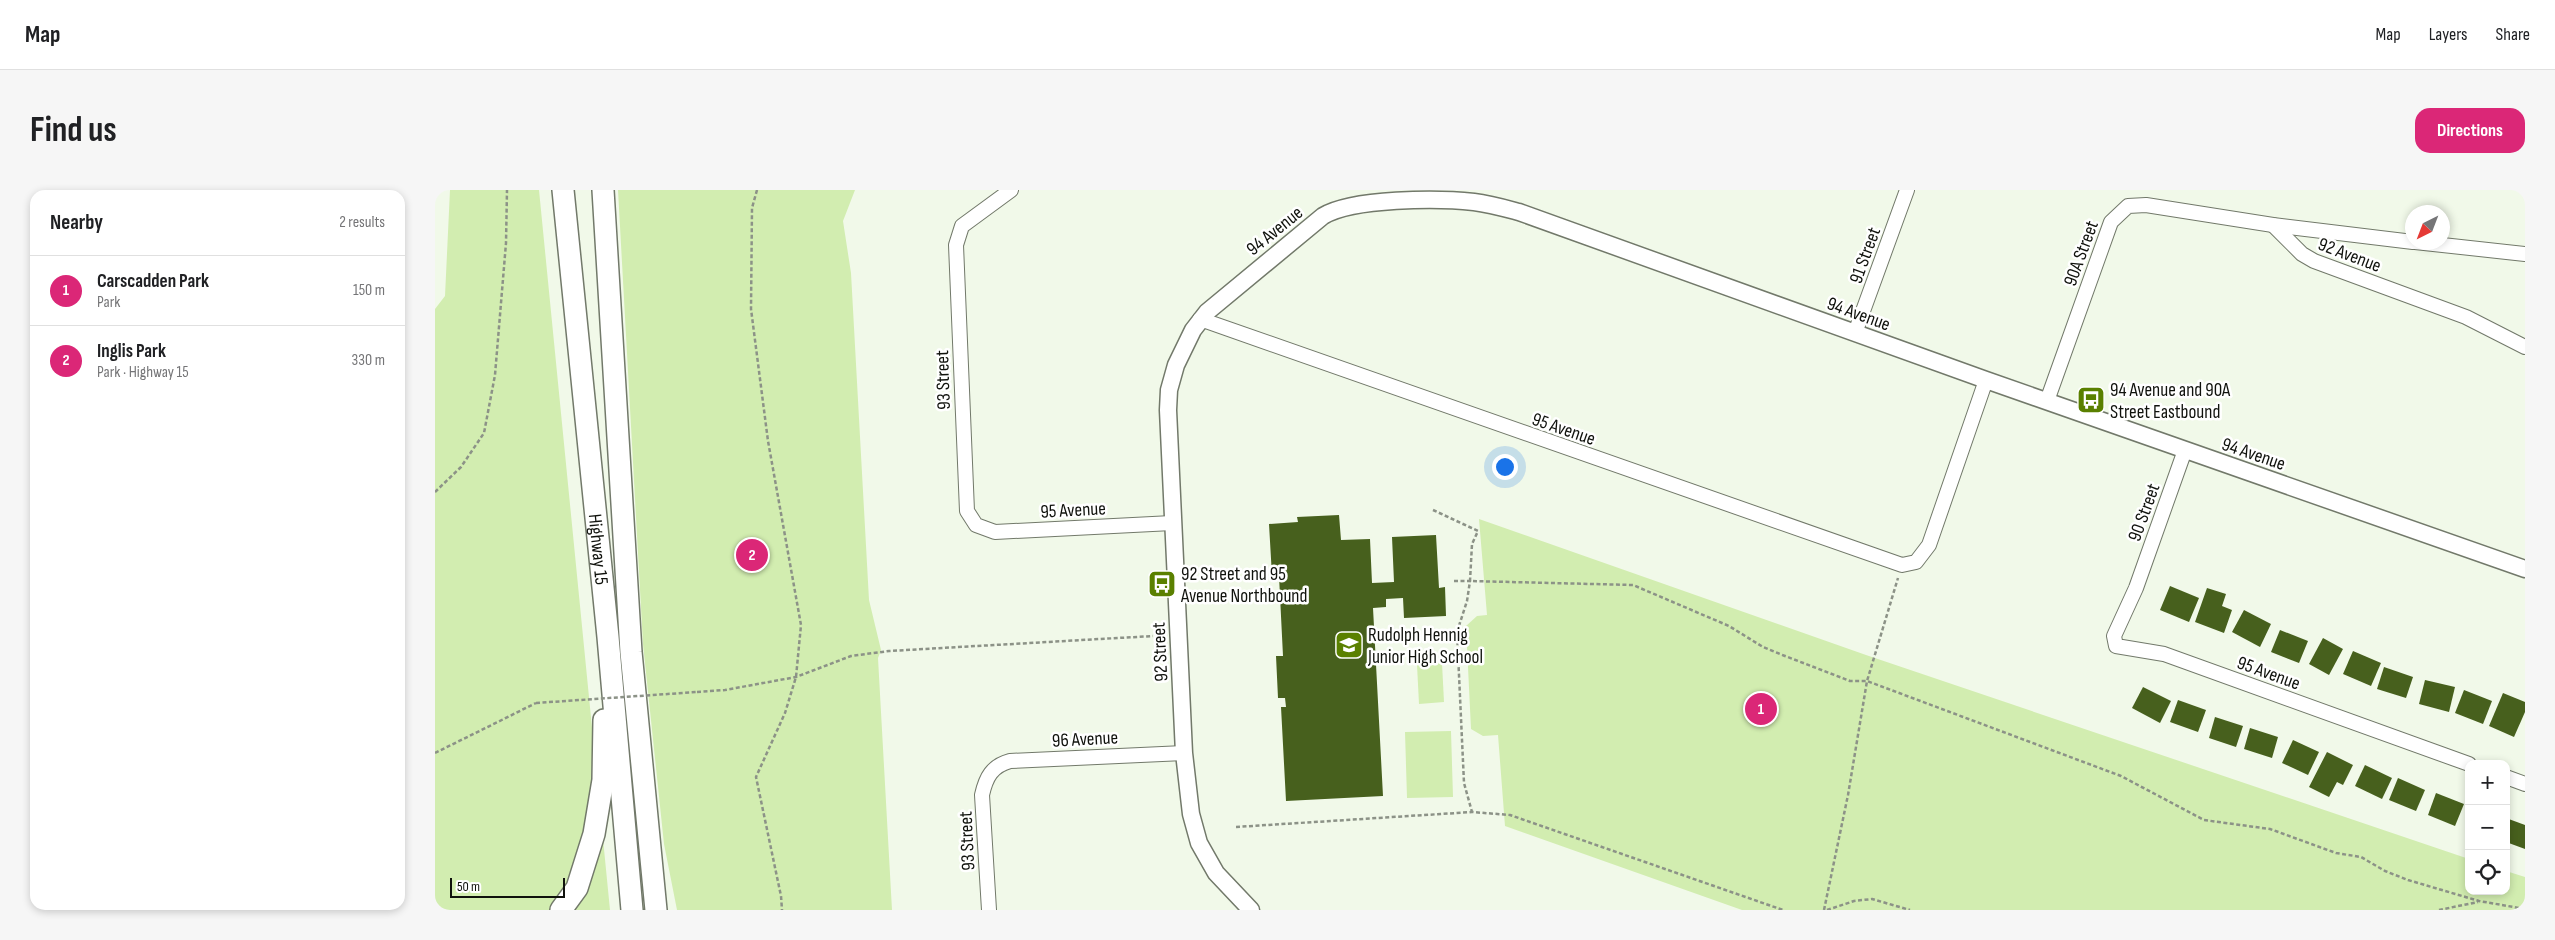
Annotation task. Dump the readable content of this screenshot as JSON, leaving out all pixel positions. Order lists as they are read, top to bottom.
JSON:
{
  "streets": {
    "main road": ["Highway 15"],
    "street": [
      "94 Avenue",
      "90A Street",
      "92 Avenue",
      "91 Street",
      "93 Street",
      "95 Avenue",
      "90 Street",
      "92 Street",
      "96 Avenue"
    ]
  },
  "crossings": [
    ["94 Avenue", "90A Street"],
    ["94 Avenue", "91 Street"],
    ["94 Avenue", "95 Avenue"],
    ["94 Avenue", "90 Street"],
    ["94 Avenue", "92 Street"],
    ["90A Street", "92 Avenue"],
    ["93 Street", "95 Avenue"],
    ["93 Street", "96 Avenue"],
    ["95 Avenue", "90 Street"],
    ["95 Avenue", "92 Street"],
    ["92 Street", "96 Avenue"]
  ],
  "places": {
    "bus stop": ["94 Avenue and 90A Street Eastbound", "92 Street and 95 Avenue Northbound"],
    "school or university": ["Rudolph Hennig Junior High School"]
  },
  "scale_bar": "50 m",
  "north": "bottom left",
  "page": {
    "header": "Map",
    "nav": ["Map", "Layers", "Share"],
    "buttons": "Directions",
    "title": "Find us",
    "heading": ["Nearby", "2 results"],
    "list": [
      {
        "mark": "1",
        "name": "Carscadden Park",
        "note": "Park",
        "value": "150 m"
      },
      {
        "mark": "2",
        "name": "Inglis Park",
        "note": "Park · Highway 15",
        "value": "330 m"
      }
    ],
    "pins": ["2", "1"],
    "map_buttons": ["+", "−"],
    "scale": "50 m"
  }
}
